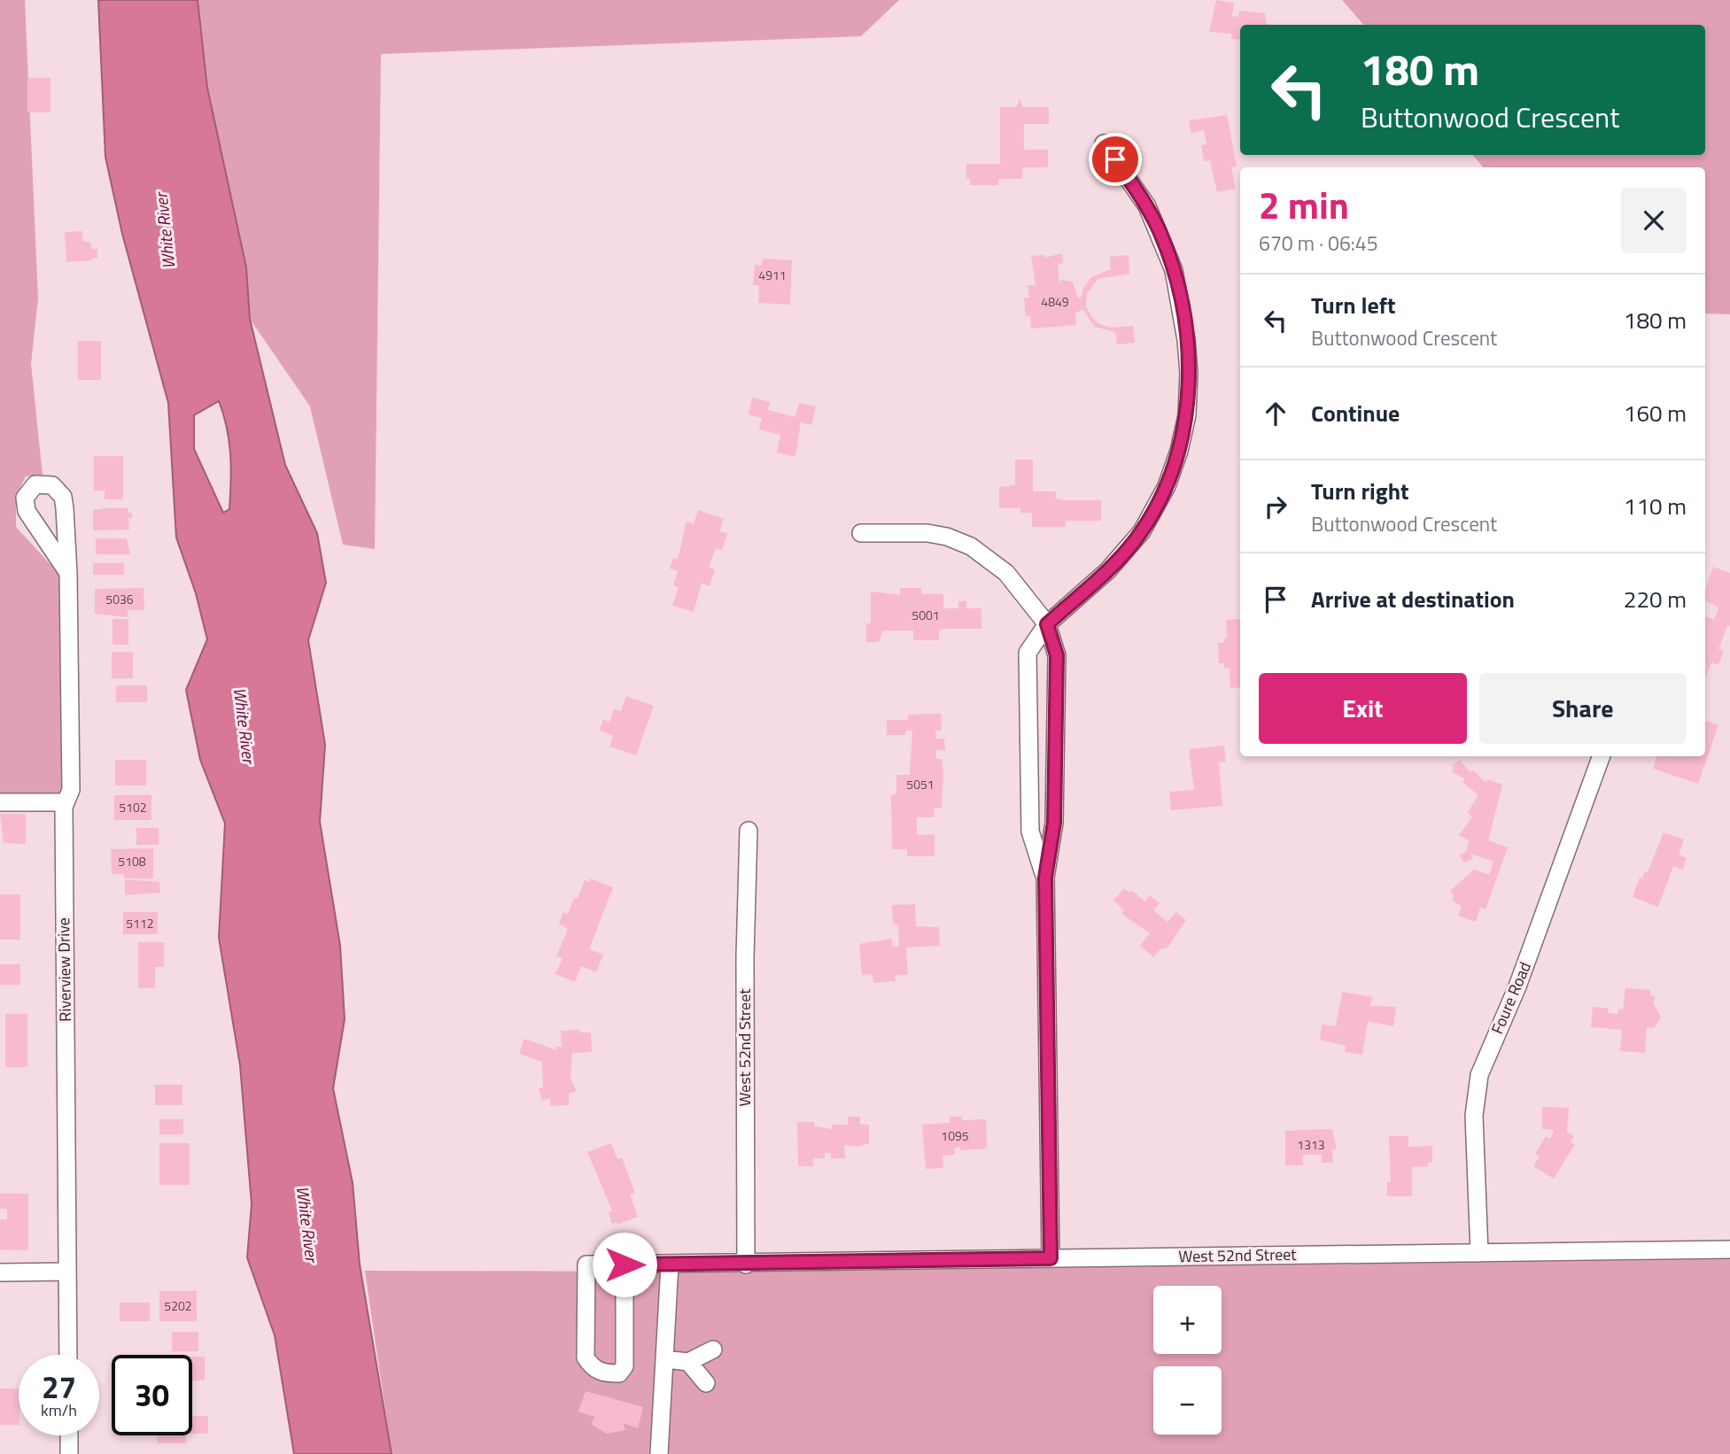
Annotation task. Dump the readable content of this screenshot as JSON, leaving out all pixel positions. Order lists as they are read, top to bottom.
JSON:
{
  "streets": {
    "street": ["Riverview Drive", "Foure Road", "West 52nd Street"]
  },
  "crossings": [
    ["Foure Road", "West 52nd Street"]
  ],
  "water": ["White River"],
  "house_numbers": [
    "4911",
    "4849",
    "5036",
    "5001",
    "5051",
    "5102",
    "5108",
    "5112",
    "1095",
    "1313",
    "5202"
  ],
  "page": {
    "turn": ["180 m", "Buttonwood Crescent"],
    "heading": ["2 min", "670 m · 06:45"],
    "list": [
      {
        "name": "Turn left",
        "note": "Buttonwood Crescent",
        "value": "180 m"
      },
      {
        "name": "Continue",
        "value": "160 m"
      },
      {
        "name": "Turn right",
        "note": "Buttonwood Crescent",
        "value": "110 m"
      },
      {
        "name": "Arrive at destination",
        "value": "220 m"
      }
    ],
    "buttons": ["Exit", "Share"],
    "map_buttons": ["+", "−"],
    "speed": "27 km/h",
    "limit": "30"
  }
}
